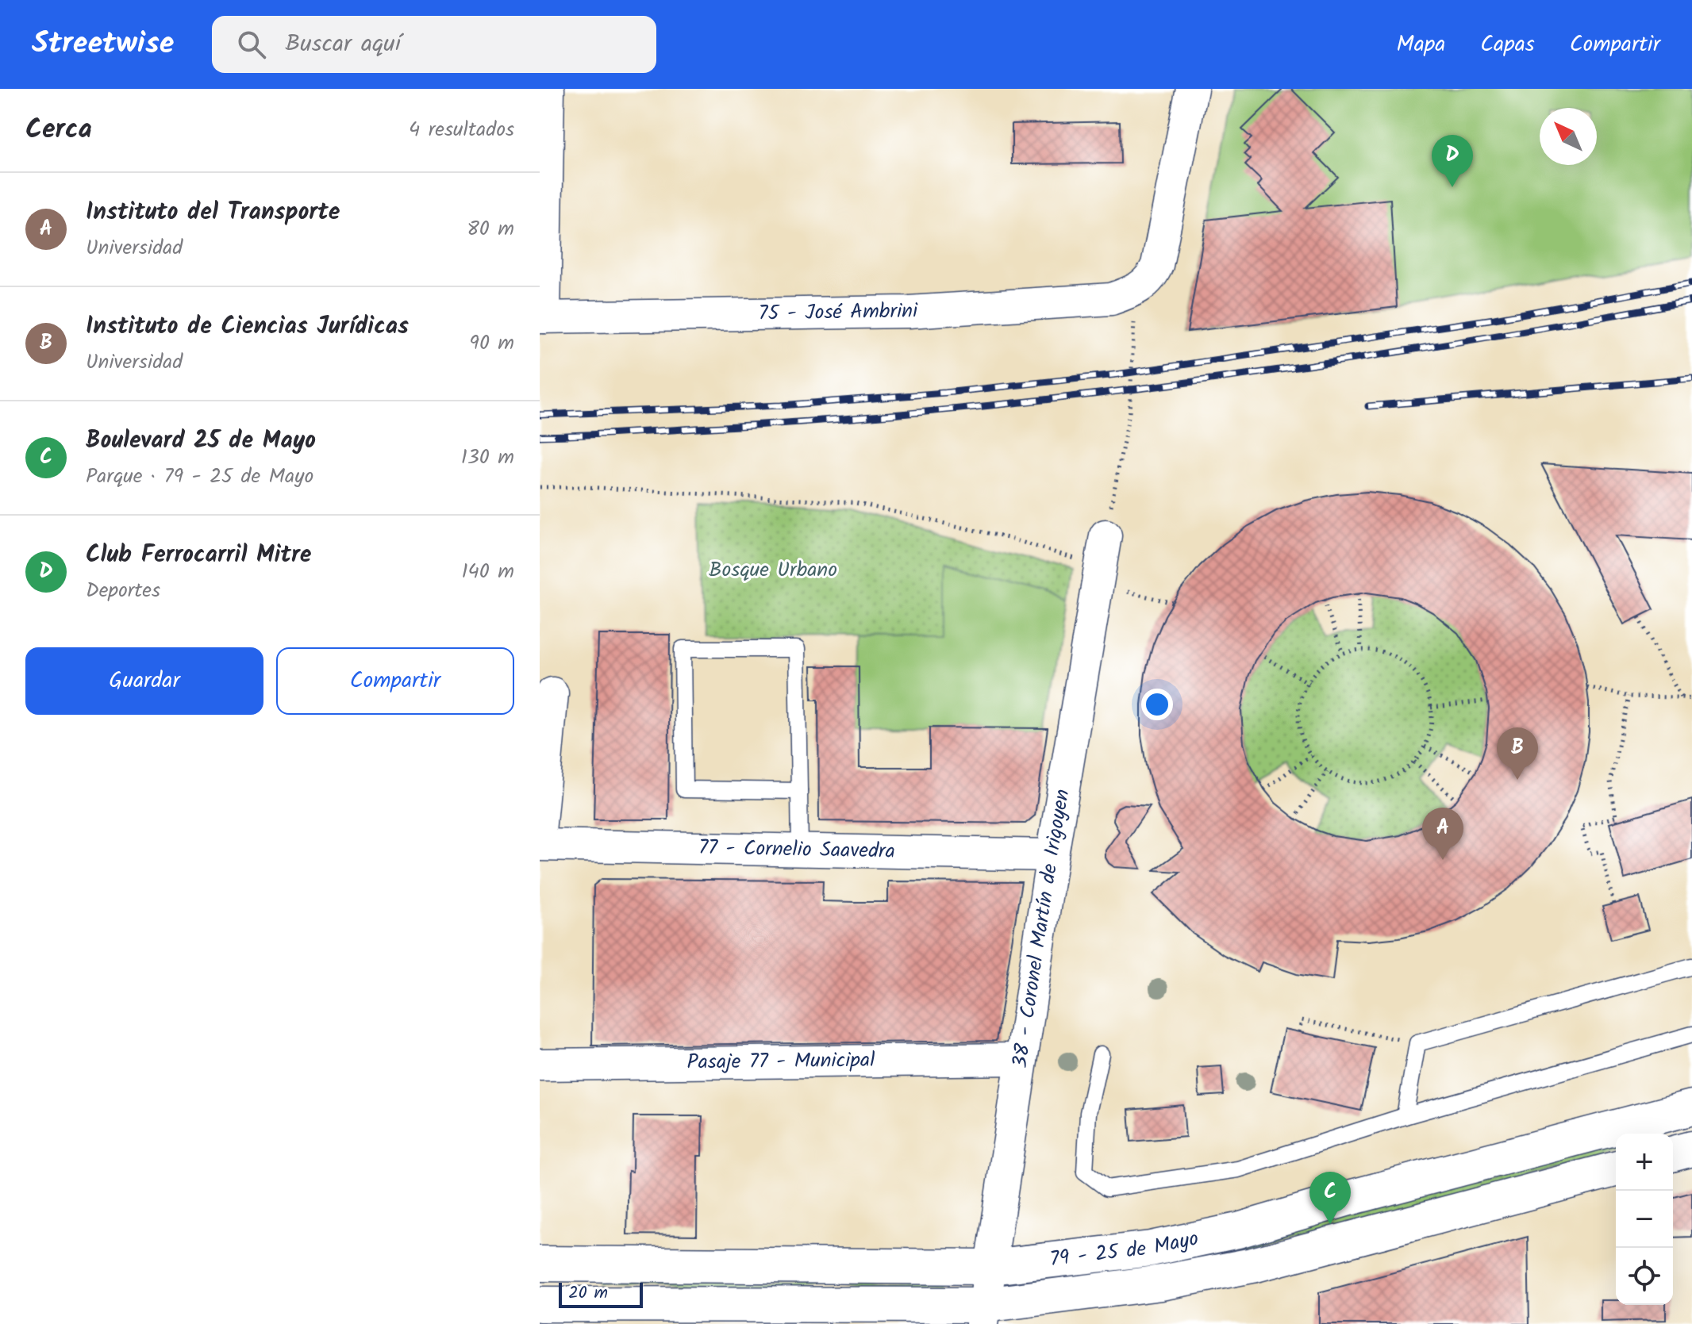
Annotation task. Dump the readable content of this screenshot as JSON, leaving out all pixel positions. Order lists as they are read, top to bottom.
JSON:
{
  "streets": {
    "main road": ["79 - 25 de Mayo"],
    "street": [
      "75 - José Ambrini",
      "77 - Cornelio Saavedra",
      "38 - Coronel Martín de Irigoyen",
      "Pasaje 77 - Municipal"
    ]
  },
  "crossings": [
    ["77 - Cornelio Saavedra", "38 - Coronel Martín de Irigoyen"],
    ["38 - Coronel Martín de Irigoyen", "Pasaje 77 - Municipal"],
    ["38 - Coronel Martín de Irigoyen", "79 - 25 de Mayo"]
  ],
  "parks": ["Bosque Urbano"],
  "scale_bar": "20 m",
  "north": "top left",
  "page": {
    "header": "Streetwise",
    "search": "Buscar aquí",
    "nav": ["Mapa", "Capas", "Compartir"],
    "heading": ["Cerca", "4 resultados"],
    "pins": [
      "D",
      "B",
      "A",
      "C"
    ],
    "list": [
      {
        "mark": "A",
        "name": "Instituto del Transporte",
        "note": "Universidad",
        "value": "80 m"
      },
      {
        "mark": "B",
        "name": "Instituto de Ciencias Jurídicas",
        "note": "Universidad",
        "value": "90 m"
      },
      {
        "mark": "C",
        "name": "Boulevard 25 de Mayo",
        "note": "Parque · 79 - 25 de Mayo",
        "value": "130 m"
      },
      {
        "mark": "D",
        "name": "Club Ferrocarril Mitre",
        "note": "Deportes",
        "value": "140 m"
      }
    ],
    "buttons": ["Guardar", "Compartir"],
    "map_buttons": ["+", "−"],
    "scale": "20 m"
  }
}
